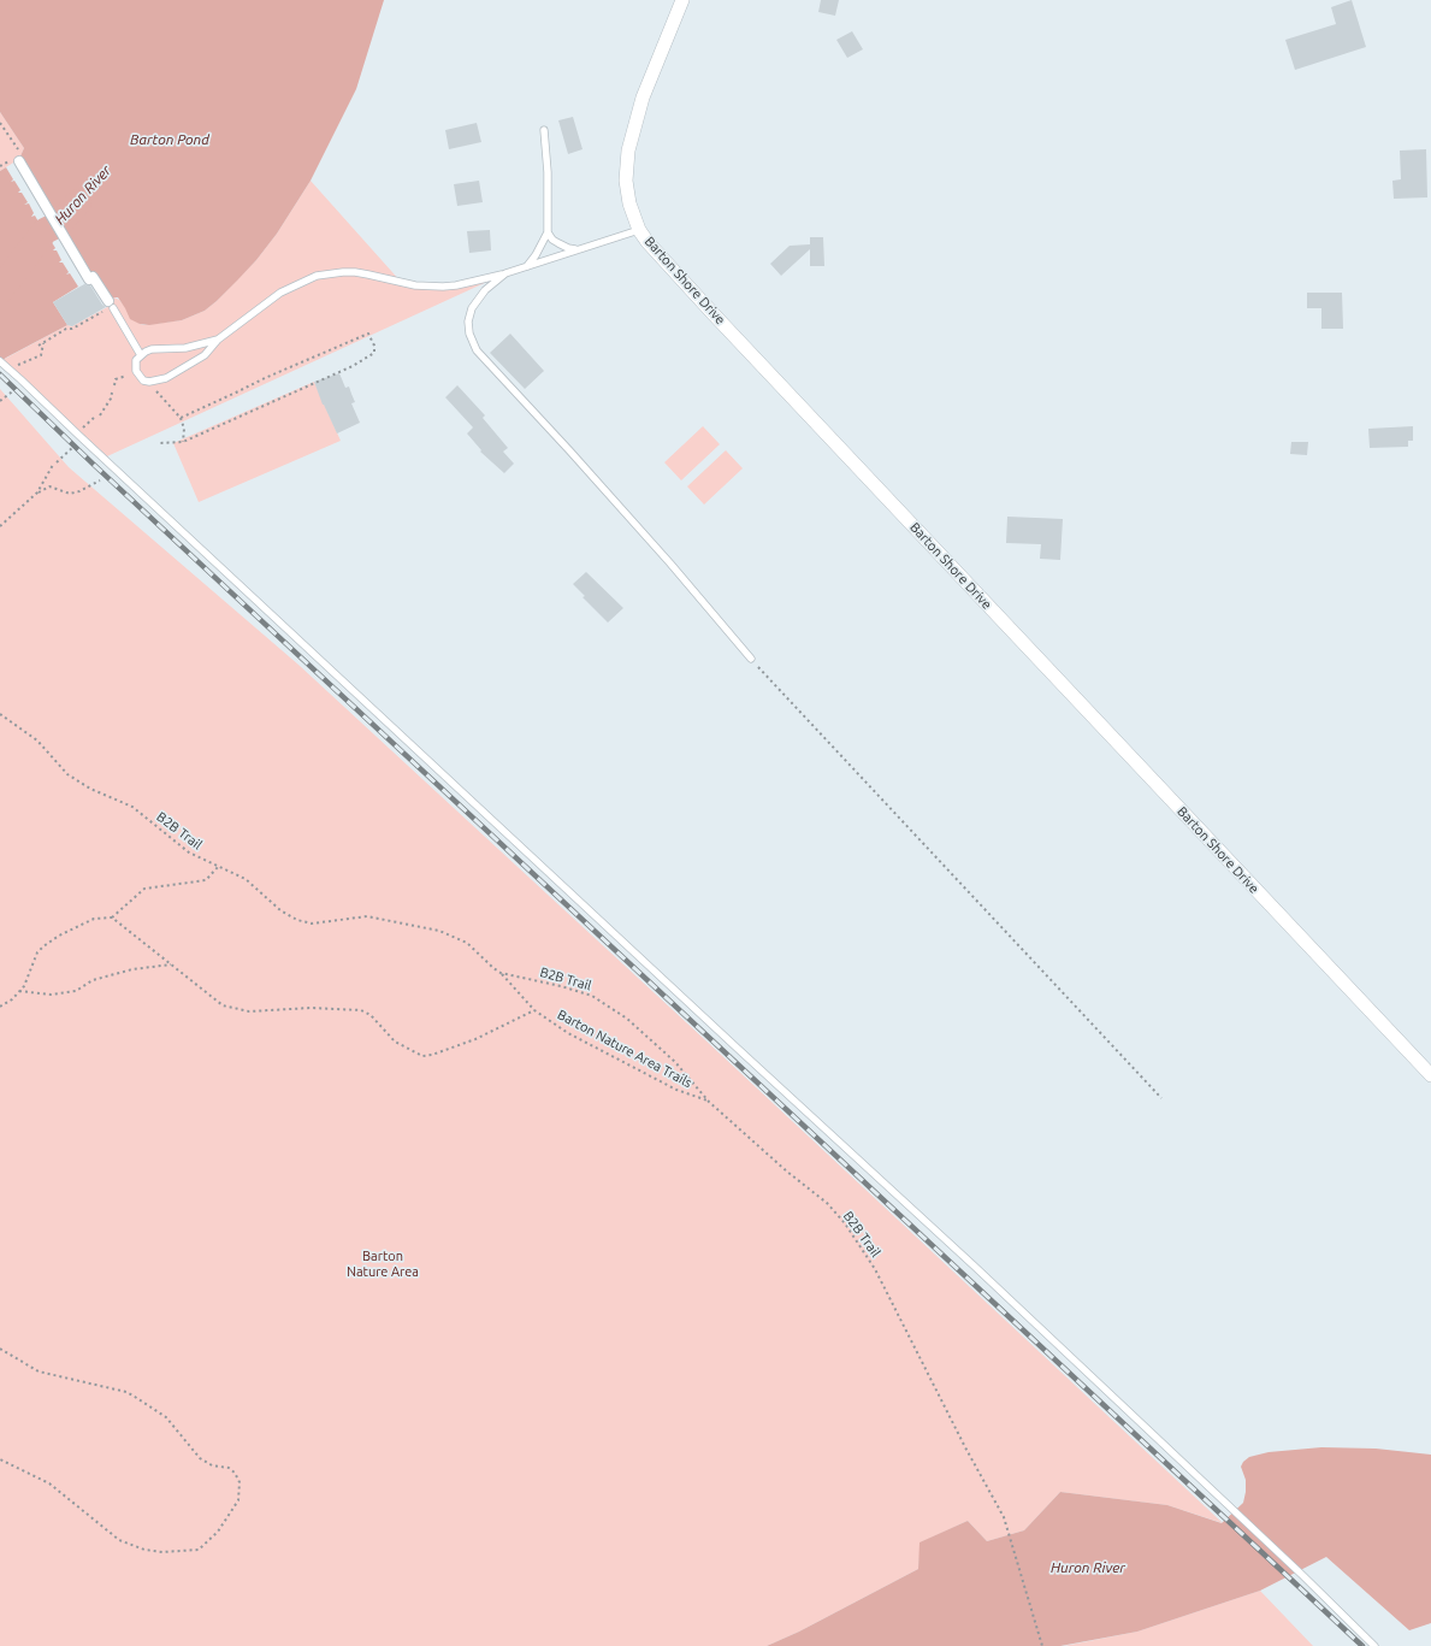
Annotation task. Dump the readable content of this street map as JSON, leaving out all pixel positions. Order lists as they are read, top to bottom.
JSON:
{
  "streets": {
    "street": ["Barton Shore Drive"],
    "path": ["B2B Trail", "Barton Nature Area Trails"]
  },
  "crossings": [
    ["B2B Trail", "Barton Nature Area Trails"]
  ],
  "water": ["Barton Pond", "Huron River"],
  "parks": ["Barton Nature Area"]
}
